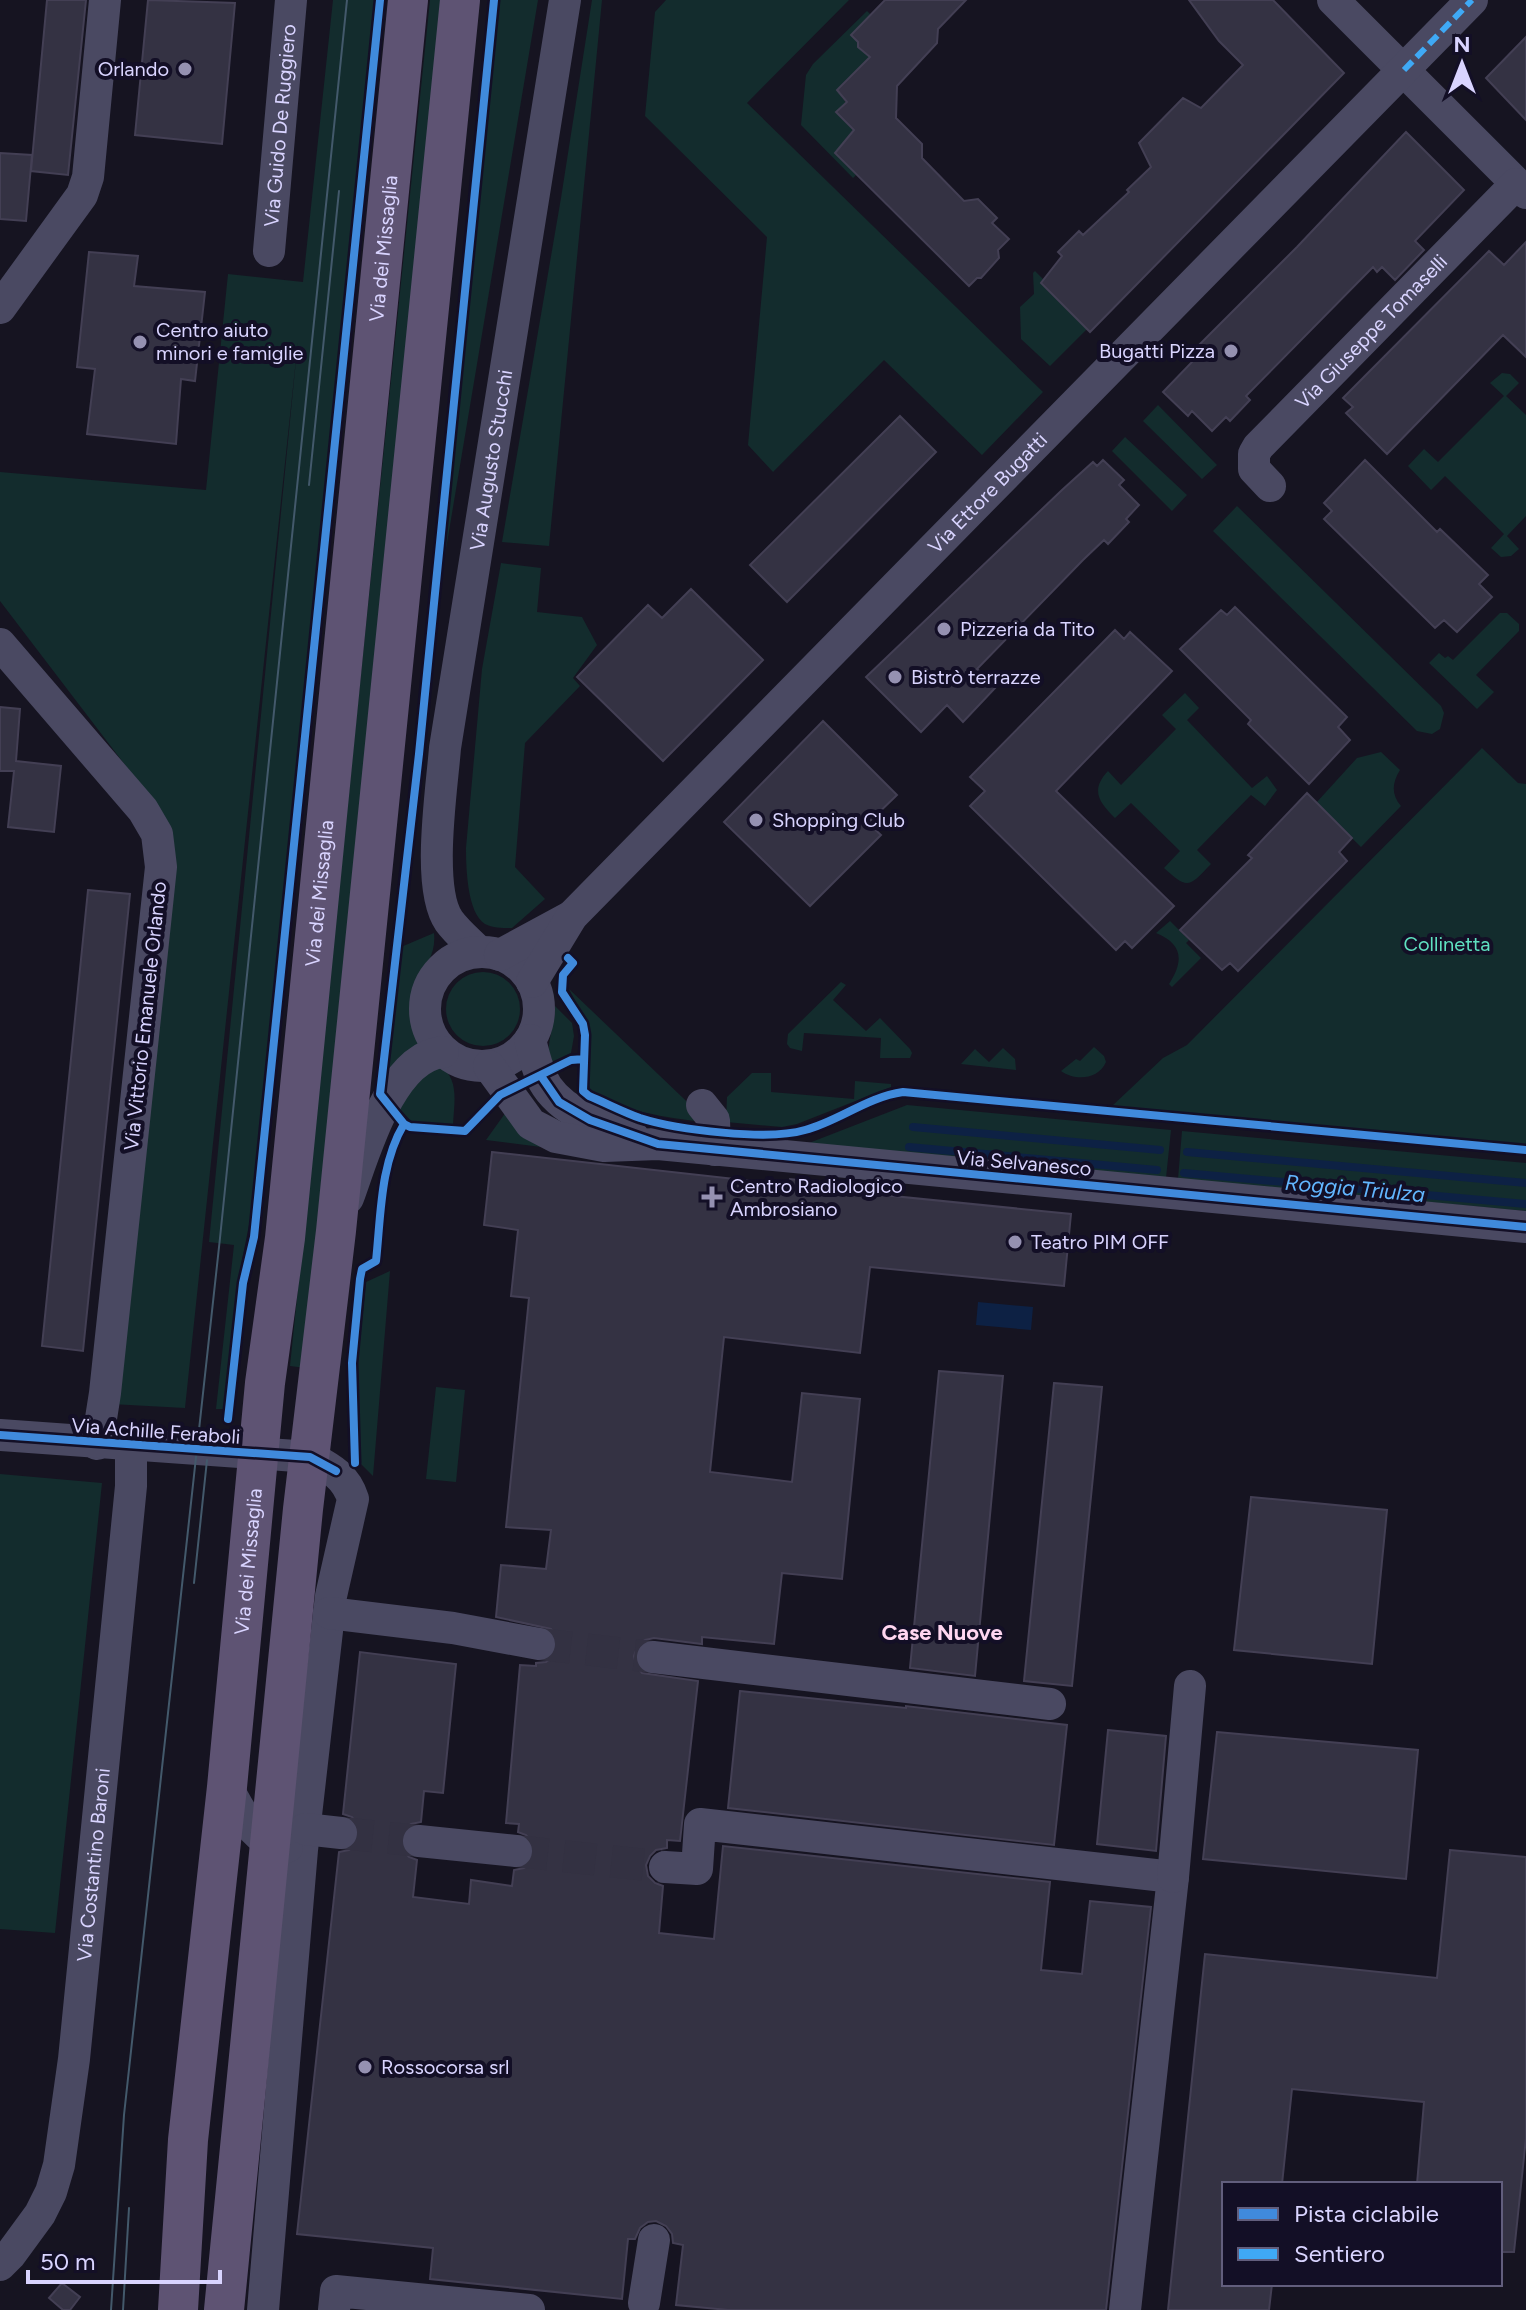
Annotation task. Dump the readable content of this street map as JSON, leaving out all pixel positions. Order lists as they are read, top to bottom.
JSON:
{
  "streets": {
    "main road": ["Via dei Missaglia"],
    "street": [
      "Via Guido De Ruggiero",
      "Via Giuseppe Tomaselli",
      "Via Augusto Stucchi",
      "Via Ettore Bugatti",
      "Via Vittorio Emanuele Orlando",
      "Via Selvanesco",
      "Via Achille Feraboli",
      "Via Costantino Baroni"
    ]
  },
  "crossings": [
    ["Via dei Missaglia", "Via Achille Feraboli"],
    ["Via Augusto Stucchi", "Via Ettore Bugatti"],
    ["Via Augusto Stucchi", "Via Selvanesco"],
    ["Via Ettore Bugatti", "Via Selvanesco"],
    ["Via Vittorio Emanuele Orlando", "Via Achille Feraboli"],
    ["Via Achille Feraboli", "Via Costantino Baroni"]
  ],
  "districts": ["Case Nuove"],
  "water": ["Roggia Triulza"],
  "parks": ["Collinetta"],
  "places": {
    "other": [
      "Orlando",
      "Centro aiuto minori e famiglie",
      "Bugatti Pizza",
      "Pizzeria da Tito",
      "Bistrò terrazze",
      "Shopping Club",
      "Teatro PIM OFF",
      "Rossocorsa srl"
    ],
    "health": ["Centro Radiologico Ambrosiano"]
  },
  "legend": ["Pista ciclabile", "Sentiero"],
  "scale_bar": "50 m",
  "north": "top"
}
